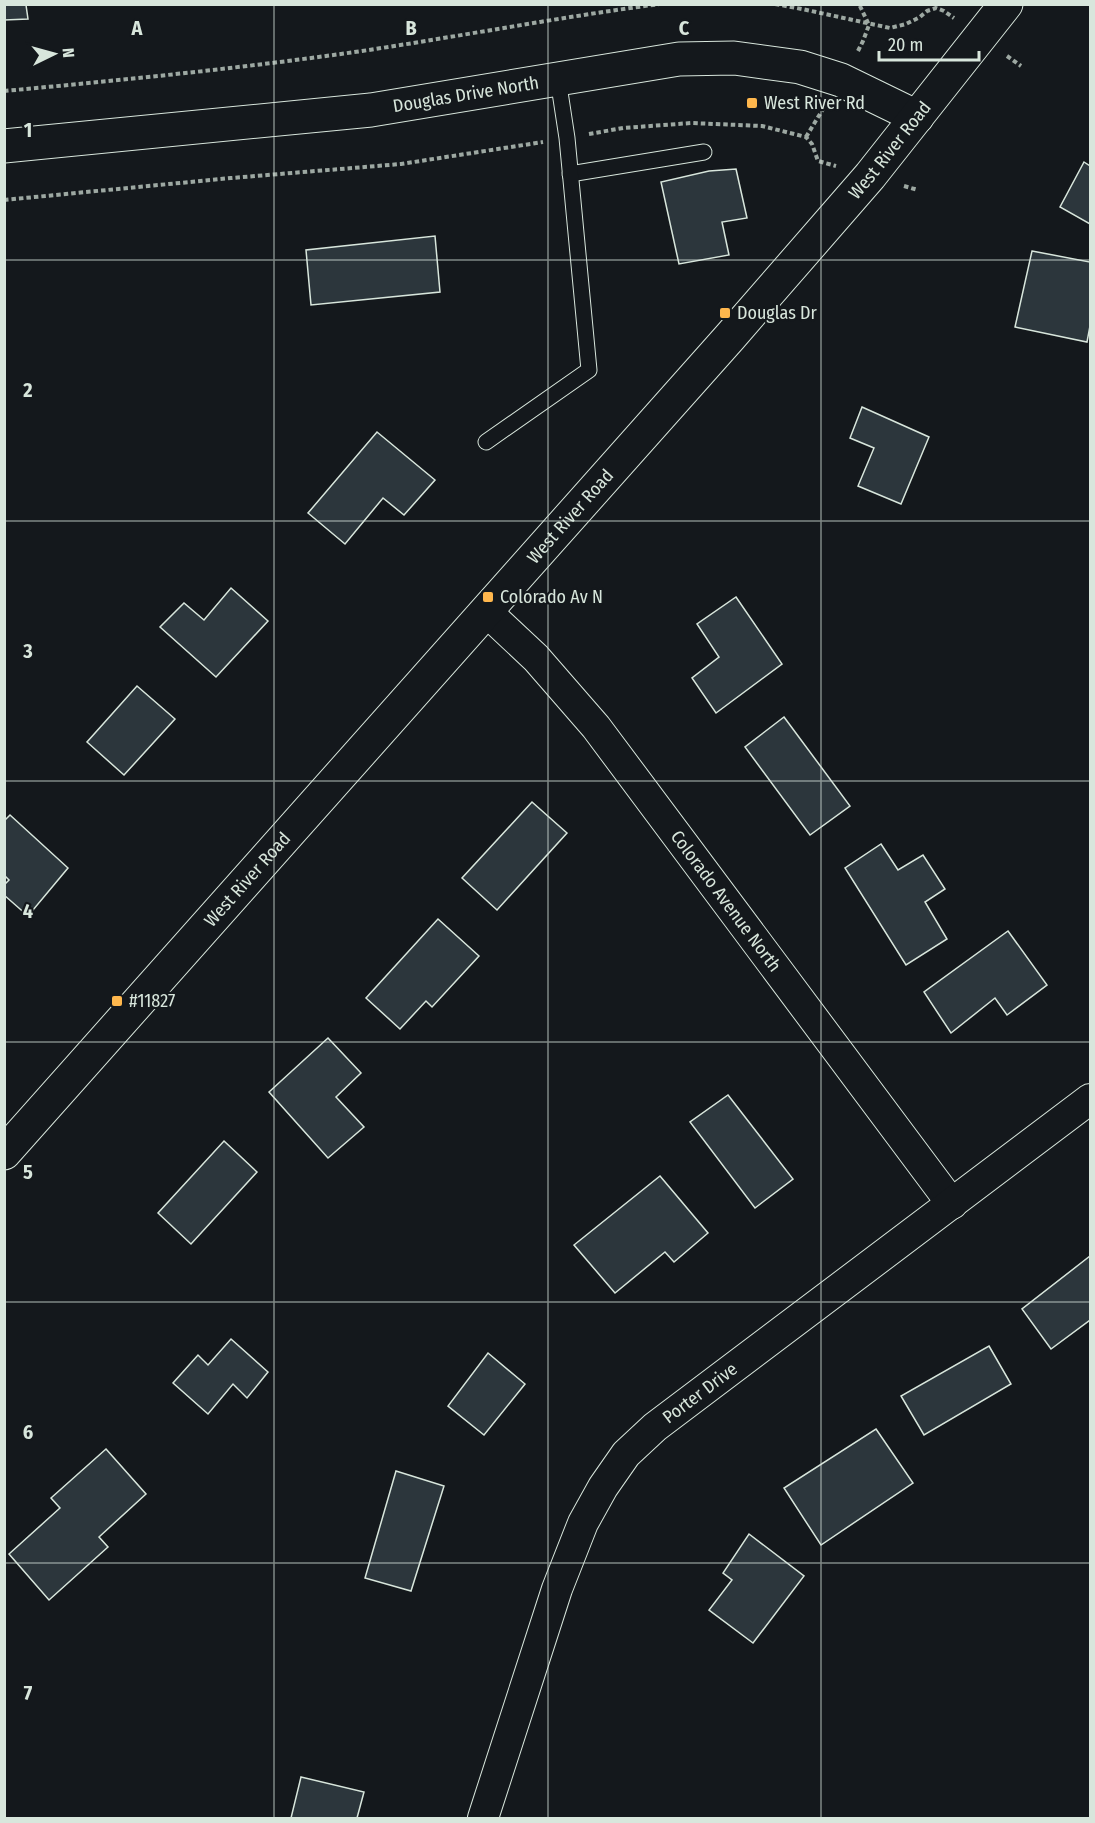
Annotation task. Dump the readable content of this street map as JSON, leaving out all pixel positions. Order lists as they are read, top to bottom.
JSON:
{
  "streets": {
    "main road": ["Douglas Drive North", "West River Road"],
    "street": ["Colorado Avenue North", "Porter Drive"]
  },
  "crossings": [
    ["Douglas Drive North", "West River Road"],
    ["West River Road", "Colorado Avenue North"],
    ["Colorado Avenue North", "Porter Drive"]
  ],
  "places": {
    "transit": [
      "West River Rd",
      "Douglas Dr",
      "Colorado Av N",
      "#11827"
    ]
  },
  "scale_bar": "20 m",
  "north": "right",
  "grid": {
    "columns": ["A", "B", "C"],
    "rows": [
      "1",
      "2",
      "3",
      "4",
      "5",
      "6",
      "7"
    ]
  }
}
